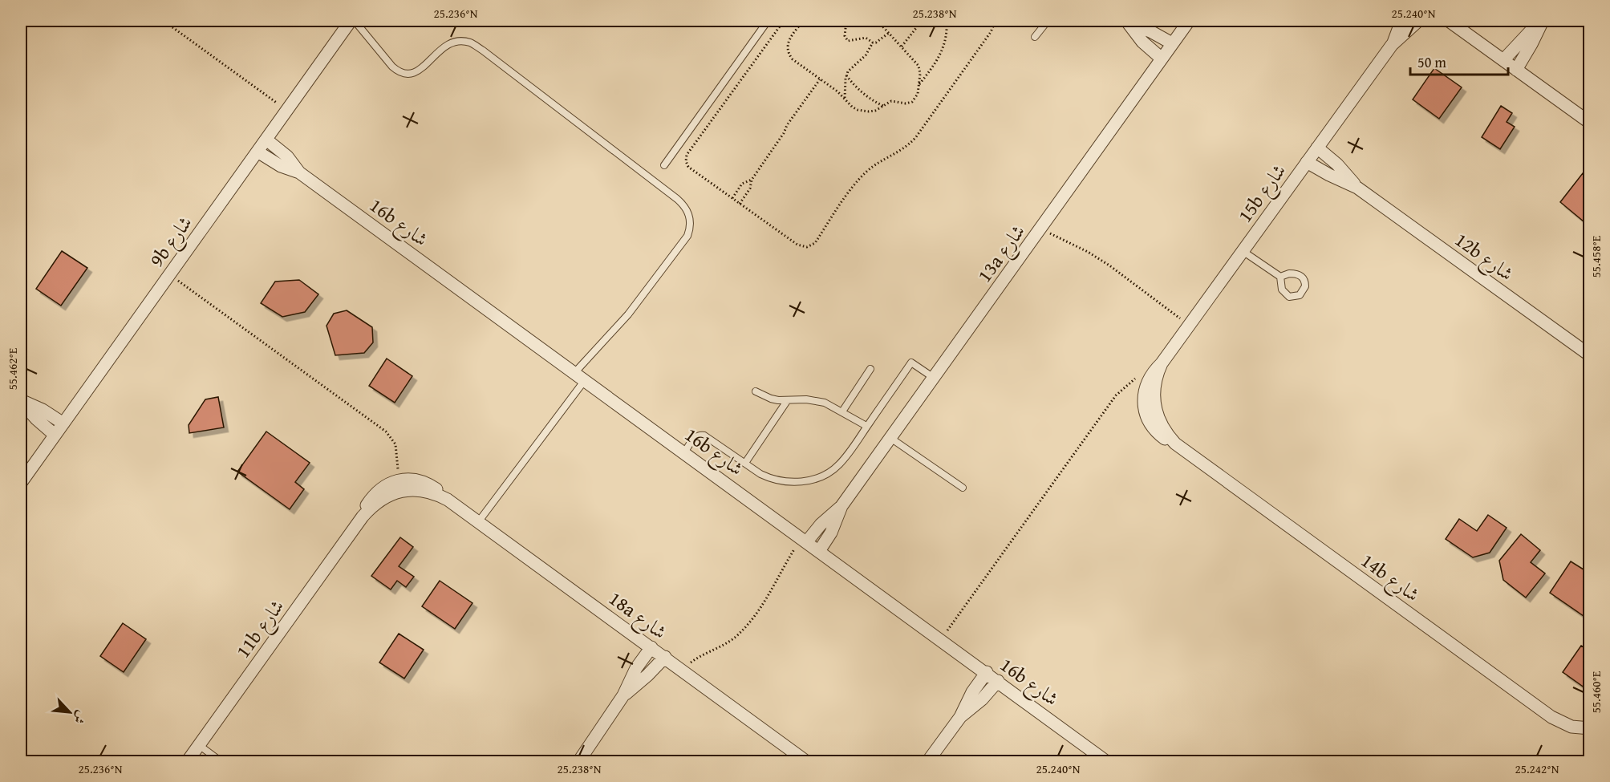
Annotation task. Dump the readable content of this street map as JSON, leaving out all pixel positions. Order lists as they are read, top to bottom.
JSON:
{
  "streets": {
    "street": [
      "15b شارع",
      "16b شارع",
      "9b شارع",
      "13a شارع",
      "12b شارع",
      "14b شارع",
      "18a شارع",
      "11b شارع"
    ]
  },
  "crossings": [
    ["15b شارع", "12b شارع"],
    ["15b شارع", "14b شارع"],
    ["16b شارع", "9b شارع"],
    ["16b شارع", "13a شارع"],
    ["18a شارع", "11b شارع"]
  ],
  "scale_bar": "50 m",
  "north": "bottom right",
  "coordinates": [
    "25.236°N",
    "25.238°N",
    "25.240°N",
    "55.458°E",
    "55.462°E",
    "55.460°E",
    "25.242°N"
  ]
}
